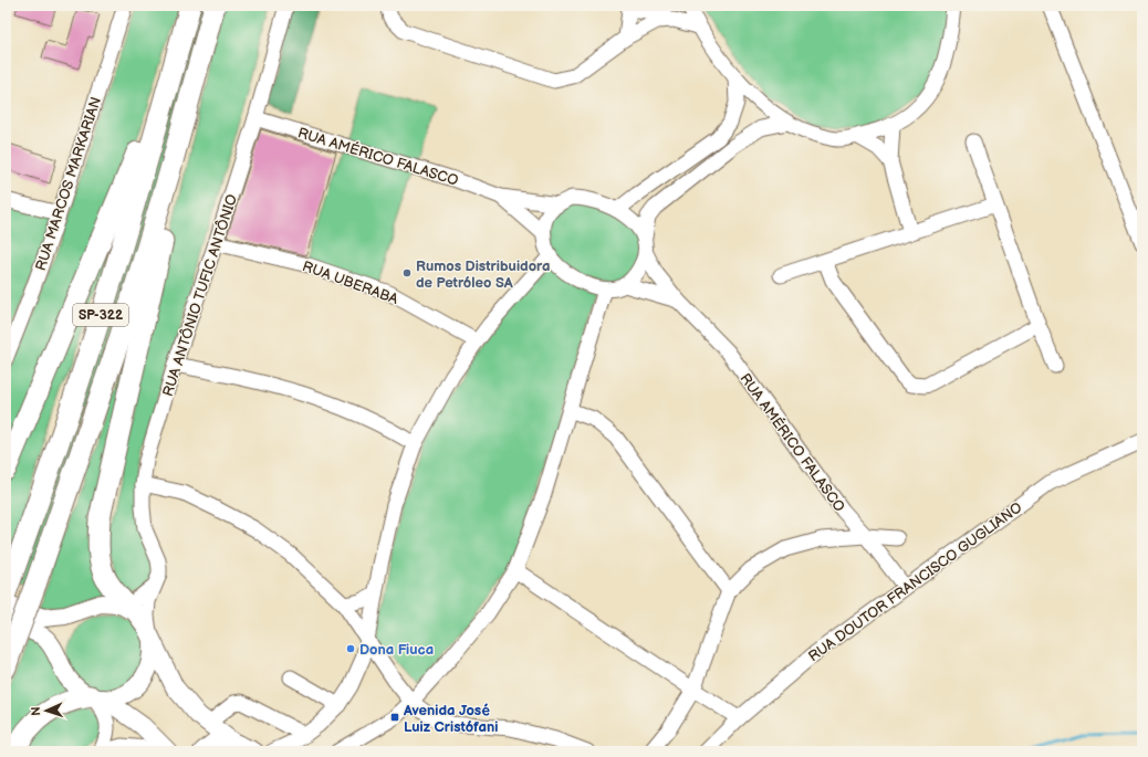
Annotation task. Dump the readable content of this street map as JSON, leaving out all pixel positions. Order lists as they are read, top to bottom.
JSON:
{
  "streets": {
    "highway": ["SP-322"],
    "street": [
      "RUA AMÉRICO FALASCO",
      "RUA MARCOS MARKARIAN",
      "RUA UBERABA",
      "RUA ANTÔNIO TUFIC ANTÔNIO",
      "RUA DOUTOR FRANCISCO GUGLIANO"
    ]
  },
  "crossings": [
    ["RUA AMÉRICO FALASCO", "RUA ANTÔNIO TUFIC ANTÔNIO"],
    ["RUA AMÉRICO FALASCO", "RUA DOUTOR FRANCISCO GUGLIANO"],
    ["RUA UBERABA", "RUA ANTÔNIO TUFIC ANTÔNIO"]
  ],
  "places": {
    "other": ["Rumos Distribuidora de Petróleo SA", "Dona Fiuca"],
    "transit": ["Avenida José Luiz Cristófani"]
  },
  "north": "left"
}
